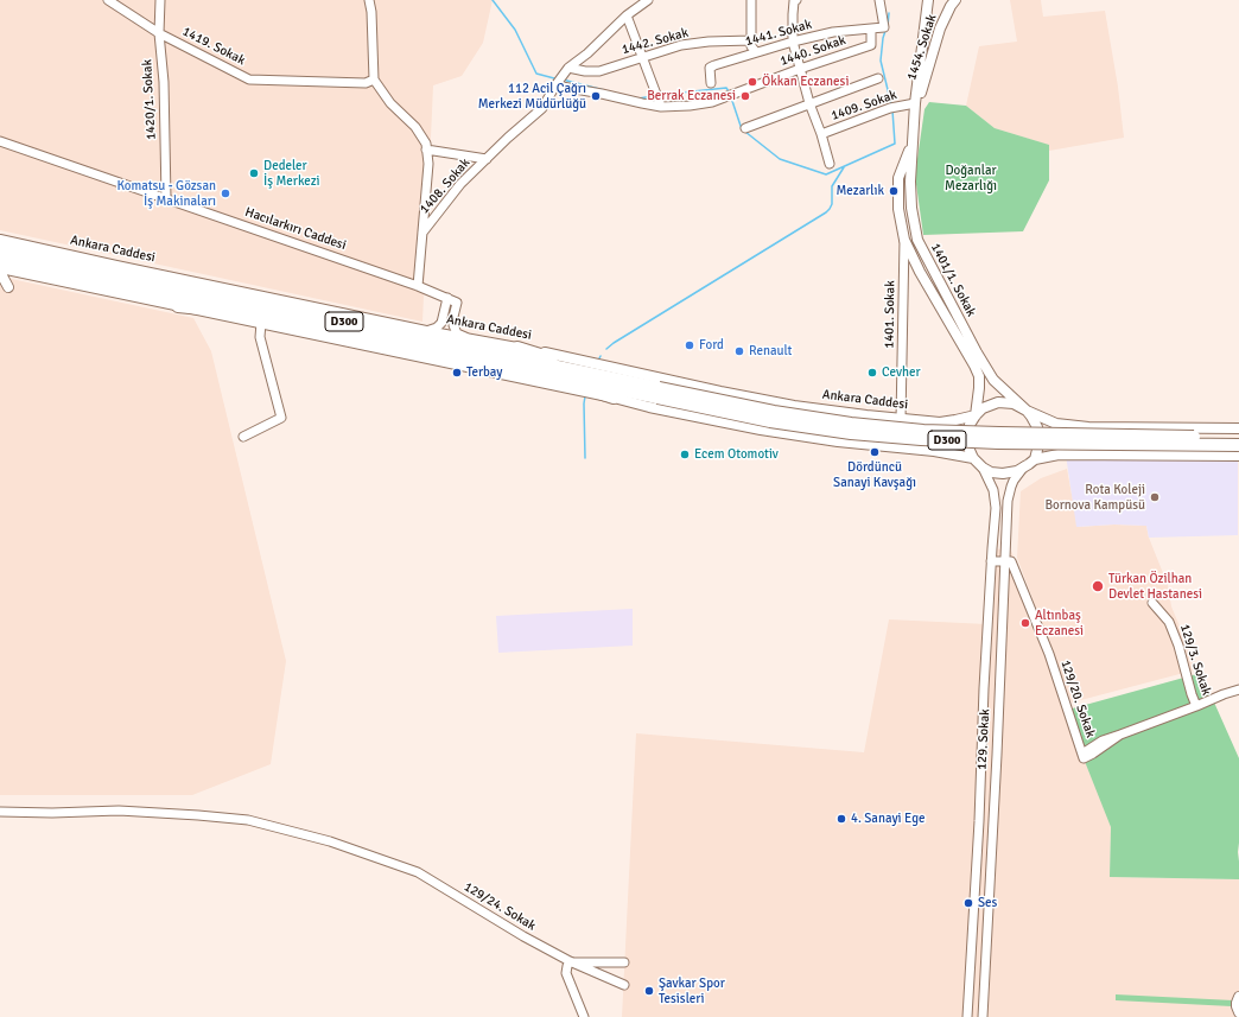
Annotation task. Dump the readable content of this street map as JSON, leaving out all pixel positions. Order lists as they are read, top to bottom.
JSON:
{
  "streets": {
    "highway": ["Ankara Caddesi", "D300"],
    "main road": ["1454. Sokak", "1401/1. Sokak"],
    "street": [
      "1441. Sokak",
      "1442. Sokak",
      "1419. Sokak",
      "1440. Sokak",
      "1420/1. Sokak",
      "1409. Sokak",
      "1408. Sokak",
      "Hacılarkırı Caddesi",
      "1401. Sokak",
      "129/3. Sokak",
      "129/20. Sokak",
      "129. Sokak",
      "129/24. Sokak"
    ]
  },
  "crossings": [
    ["1441. Sokak", "1440. Sokak"],
    ["1441. Sokak", "1409. Sokak"],
    ["1419. Sokak", "1420/1. Sokak"],
    ["1454. Sokak", "1409. Sokak"],
    ["1454. Sokak", "1401/1. Sokak"],
    ["1440. Sokak", "1409. Sokak"],
    ["1420/1. Sokak", "Hacılarkırı Caddesi"],
    ["1409. Sokak", "1401/1. Sokak"],
    ["1408. Sokak", "Hacılarkırı Caddesi"],
    ["Hacılarkırı Caddesi", "Ankara Caddesi"],
    ["Ankara Caddesi", "1401/1. Sokak"],
    ["Ankara Caddesi", "1401. Sokak"],
    ["Ankara Caddesi", "129. Sokak"],
    ["1401/1. Sokak", "1401. Sokak"],
    ["1401/1. Sokak", "129. Sokak"],
    ["129/3. Sokak", "129/20. Sokak"],
    ["129/20. Sokak", "129. Sokak"]
  ],
  "parks": ["Doğanlar Mezarlığı"],
  "places": [
    "Ökkan Eczanesi",
    "112 Acil Çağrı Merkezi Müdürlüğü",
    "Berrak Eczanesi",
    "Dedeler İş Merkezi",
    "Mezarlık",
    "Komatsu - Gözsan İş Makinaları",
    "Ford",
    "Renault",
    "Terbay",
    "Cevher",
    "Dördüncü Sanayi Kavşağı",
    "Ecem Otomotiv",
    "Rota Koleji Bornova Kampüsü",
    "Türkan Özilhan Devlet Hastanesi",
    "Altınbaş Eczanesi",
    "4. Sanayi Ege",
    "Ses",
    "Şavkar Spor Tesisleri"
  ]
}
